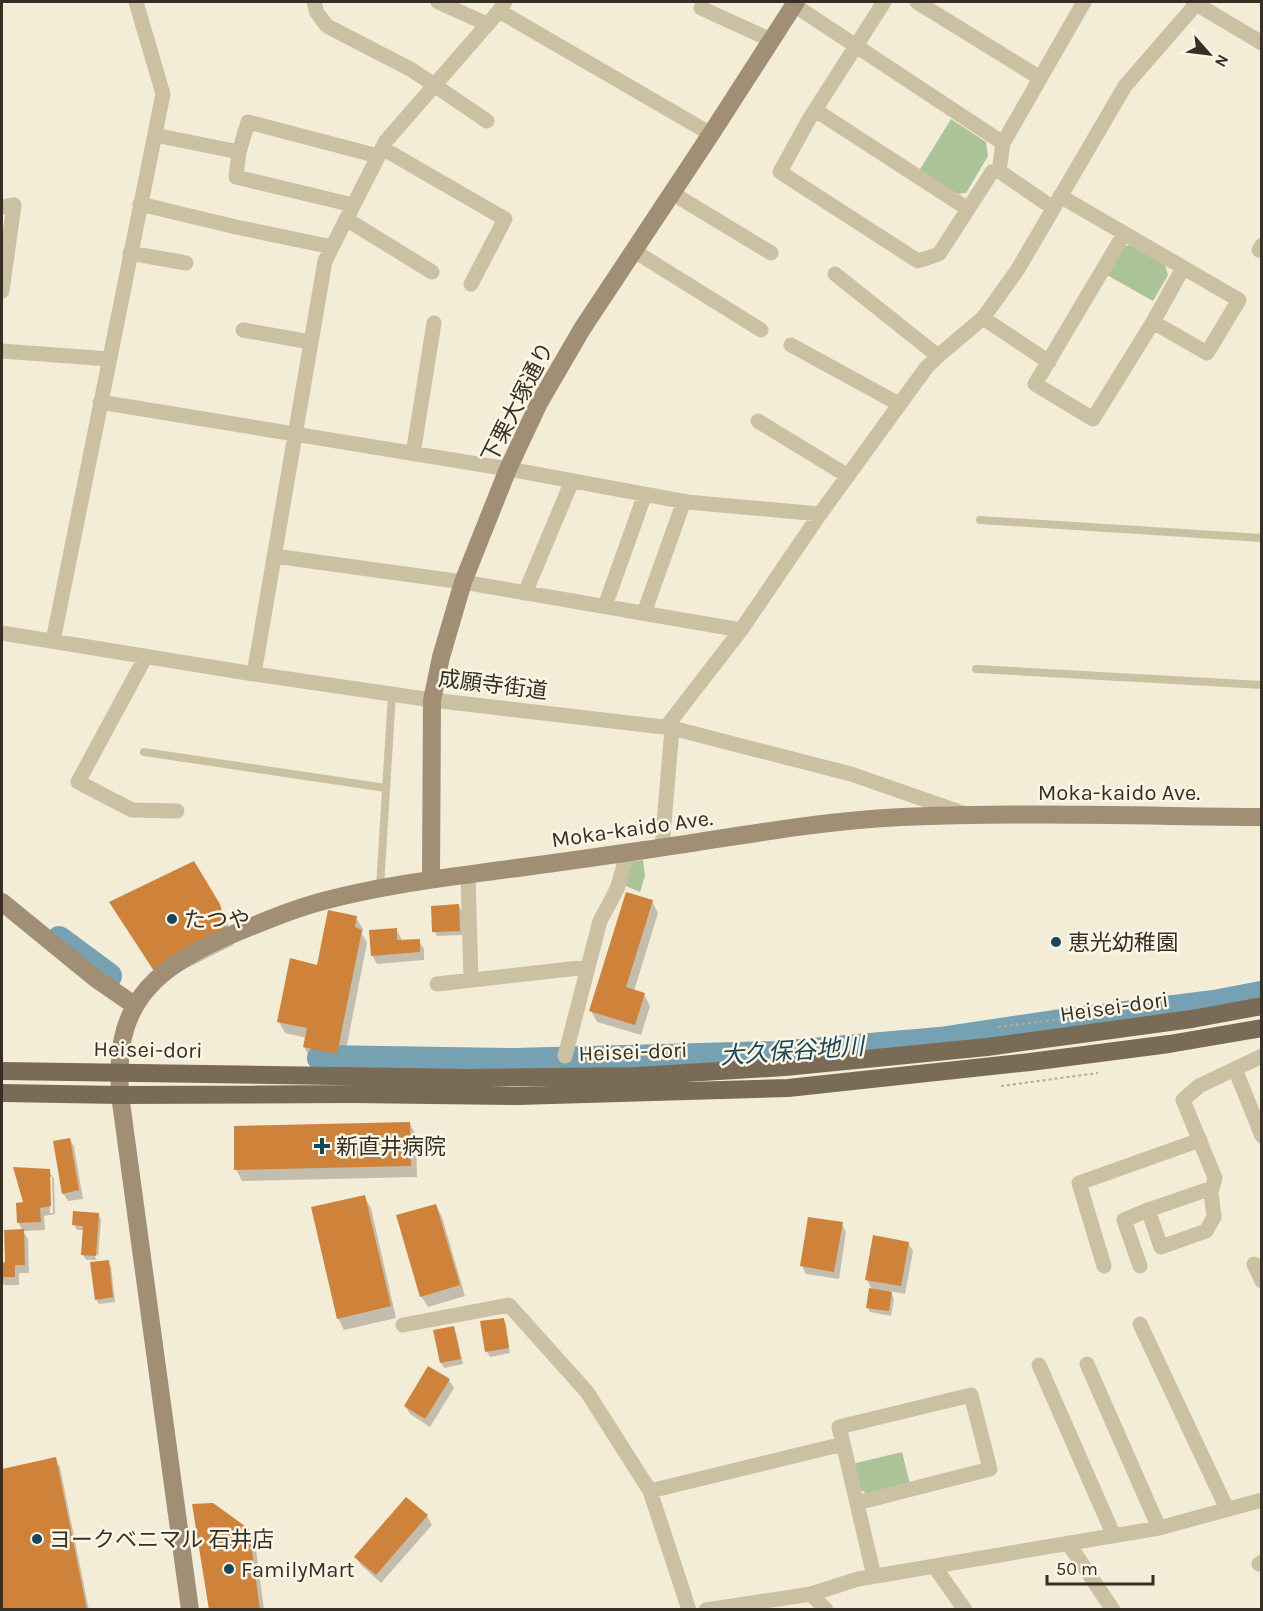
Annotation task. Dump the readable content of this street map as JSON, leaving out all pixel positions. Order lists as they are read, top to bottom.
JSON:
{
  "streets": {
    "main road": ["Heisei-dori"],
    "street": ["下栗大塚通り", "成願寺街道", "Moka-kaido Ave."]
  },
  "crossings": [
    ["下栗大塚通り", "成願寺街道"],
    ["下栗大塚通り", "Moka-kaido Ave."],
    ["成願寺街道", "Moka-kaido Ave."],
    ["Moka-kaido Ave.", "Heisei-dori"]
  ],
  "water": ["大久保谷地川"],
  "places": {
    "other": [
      "たつや",
      "恵光幼稚園",
      "ヨークベニマル 石井店",
      "FamilyMart"
    ],
    "health": ["新直井病院"]
  },
  "scale_bar": "50 m",
  "north": "bottom right"
}
